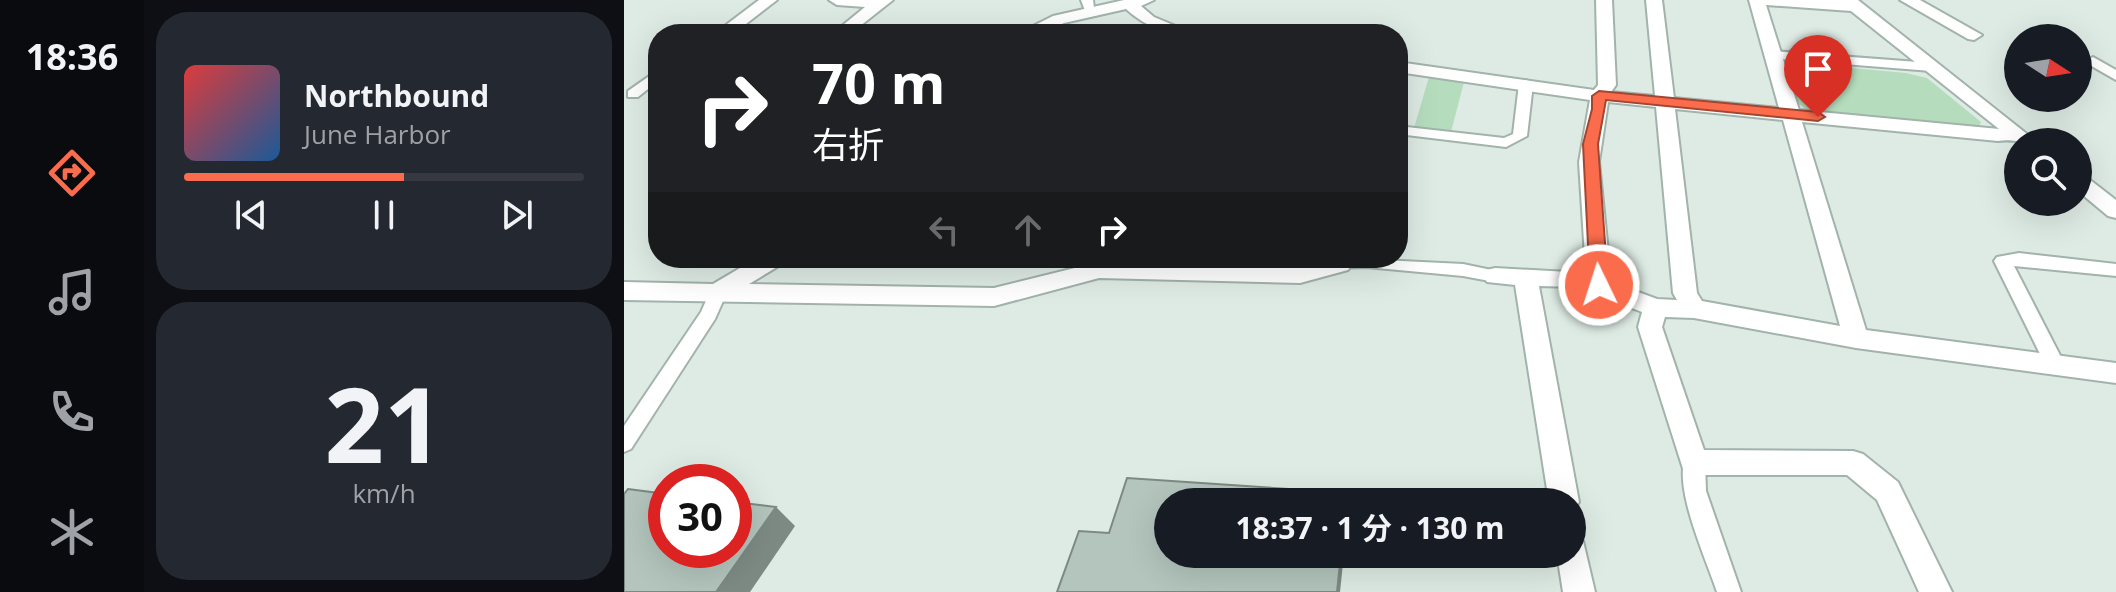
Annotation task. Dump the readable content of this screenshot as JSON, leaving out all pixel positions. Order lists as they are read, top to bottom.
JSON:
{
  "north": "right",
  "page": {
    "tabs": "18:36",
    "turn": ["70 m", "右折"],
    "song": ["Northbound", "June Harbor"],
    "tile": ["21", "km/h"],
    "limit": "30",
    "trip": "18:37 · 1 分 · 130 m"
  }
}
